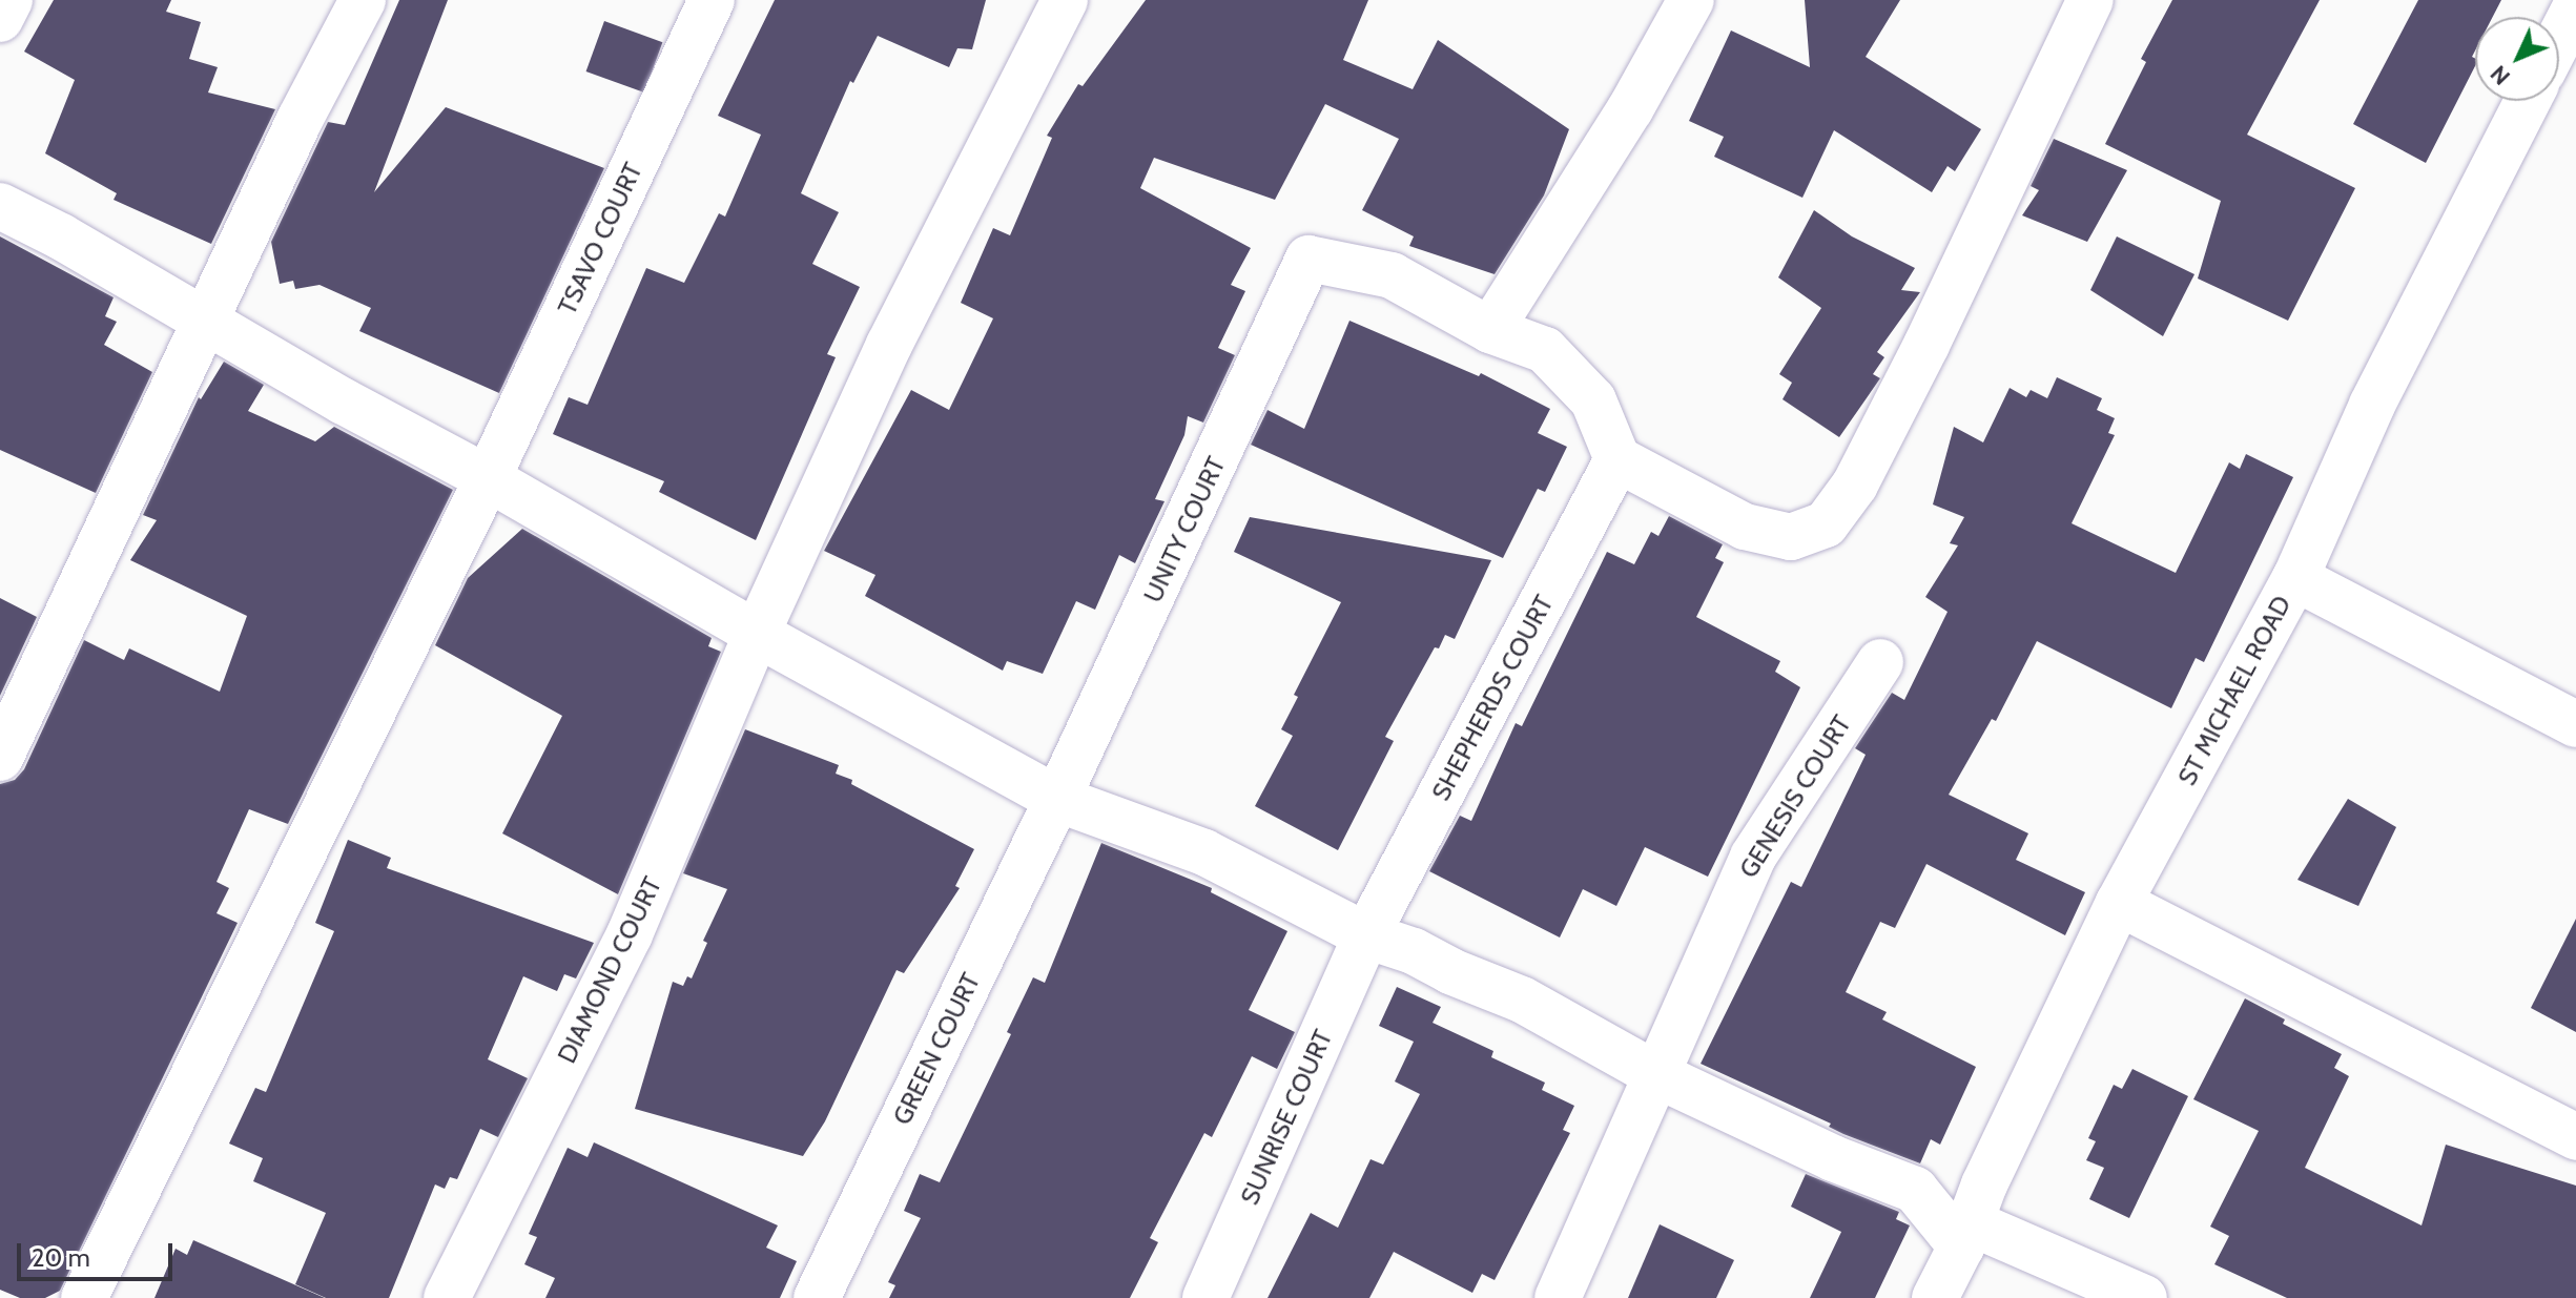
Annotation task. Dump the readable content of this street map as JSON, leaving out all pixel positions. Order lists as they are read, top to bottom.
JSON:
{
  "streets": {
    "street": [
      "TSAVO COURT",
      "UNITY COURT",
      "ST MICHAEL ROAD",
      "SHEPHERDS COURT",
      "GENESIS COURT",
      "DIAMOND COURT",
      "GREEN COURT",
      "SUNRISE COURT"
    ]
  },
  "crossings": [
    ["UNITY COURT", "GREEN COURT"],
    ["SHEPHERDS COURT", "SUNRISE COURT"]
  ],
  "scale_bar": "20 m",
  "north": "bottom left"
}
